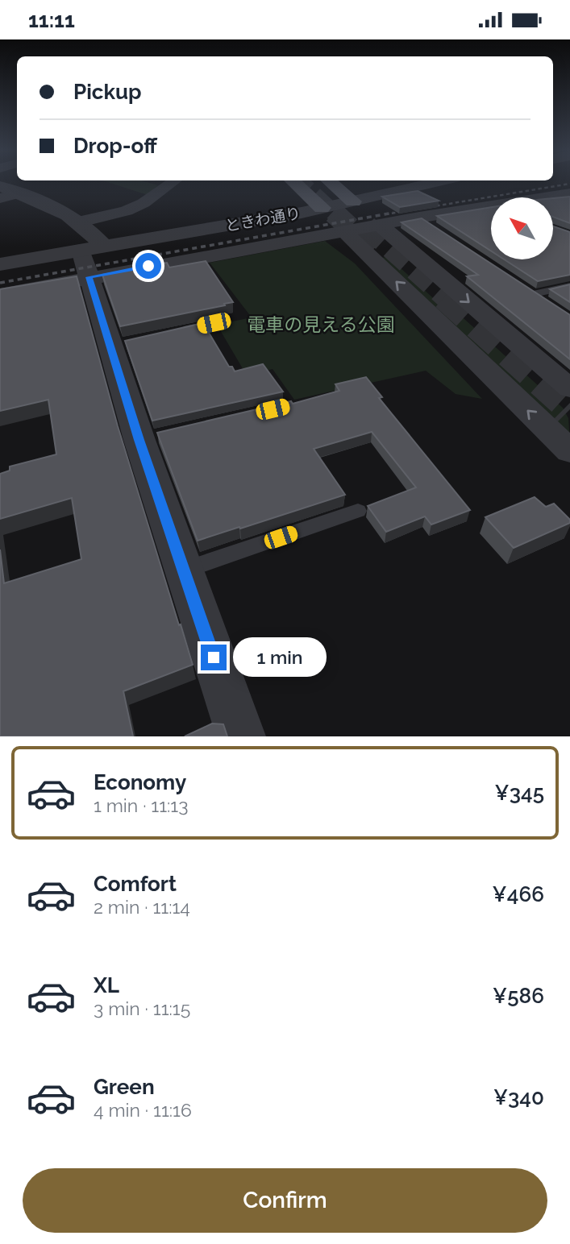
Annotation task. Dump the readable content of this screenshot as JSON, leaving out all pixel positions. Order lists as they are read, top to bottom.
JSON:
{
  "streets": {
    "street": ["ときわ通り"]
  },
  "parks": ["電車の見える公園"],
  "north": "top left",
  "page": {
    "status": "11:11",
    "banner": ["Pickup", "Drop-off"],
    "bubble": "1 min",
    "list": [
      {
        "name": "Economy",
        "note": "1 min · 11:13",
        "value": "¥345"
      },
      {
        "name": "Comfort",
        "note": "2 min · 11:14",
        "value": "¥466"
      },
      {
        "name": "XL",
        "note": "3 min · 11:15",
        "value": "¥586"
      },
      {
        "name": "Green",
        "note": "4 min · 11:16",
        "value": "¥340"
      }
    ],
    "buttons": "Confirm"
  }
}
